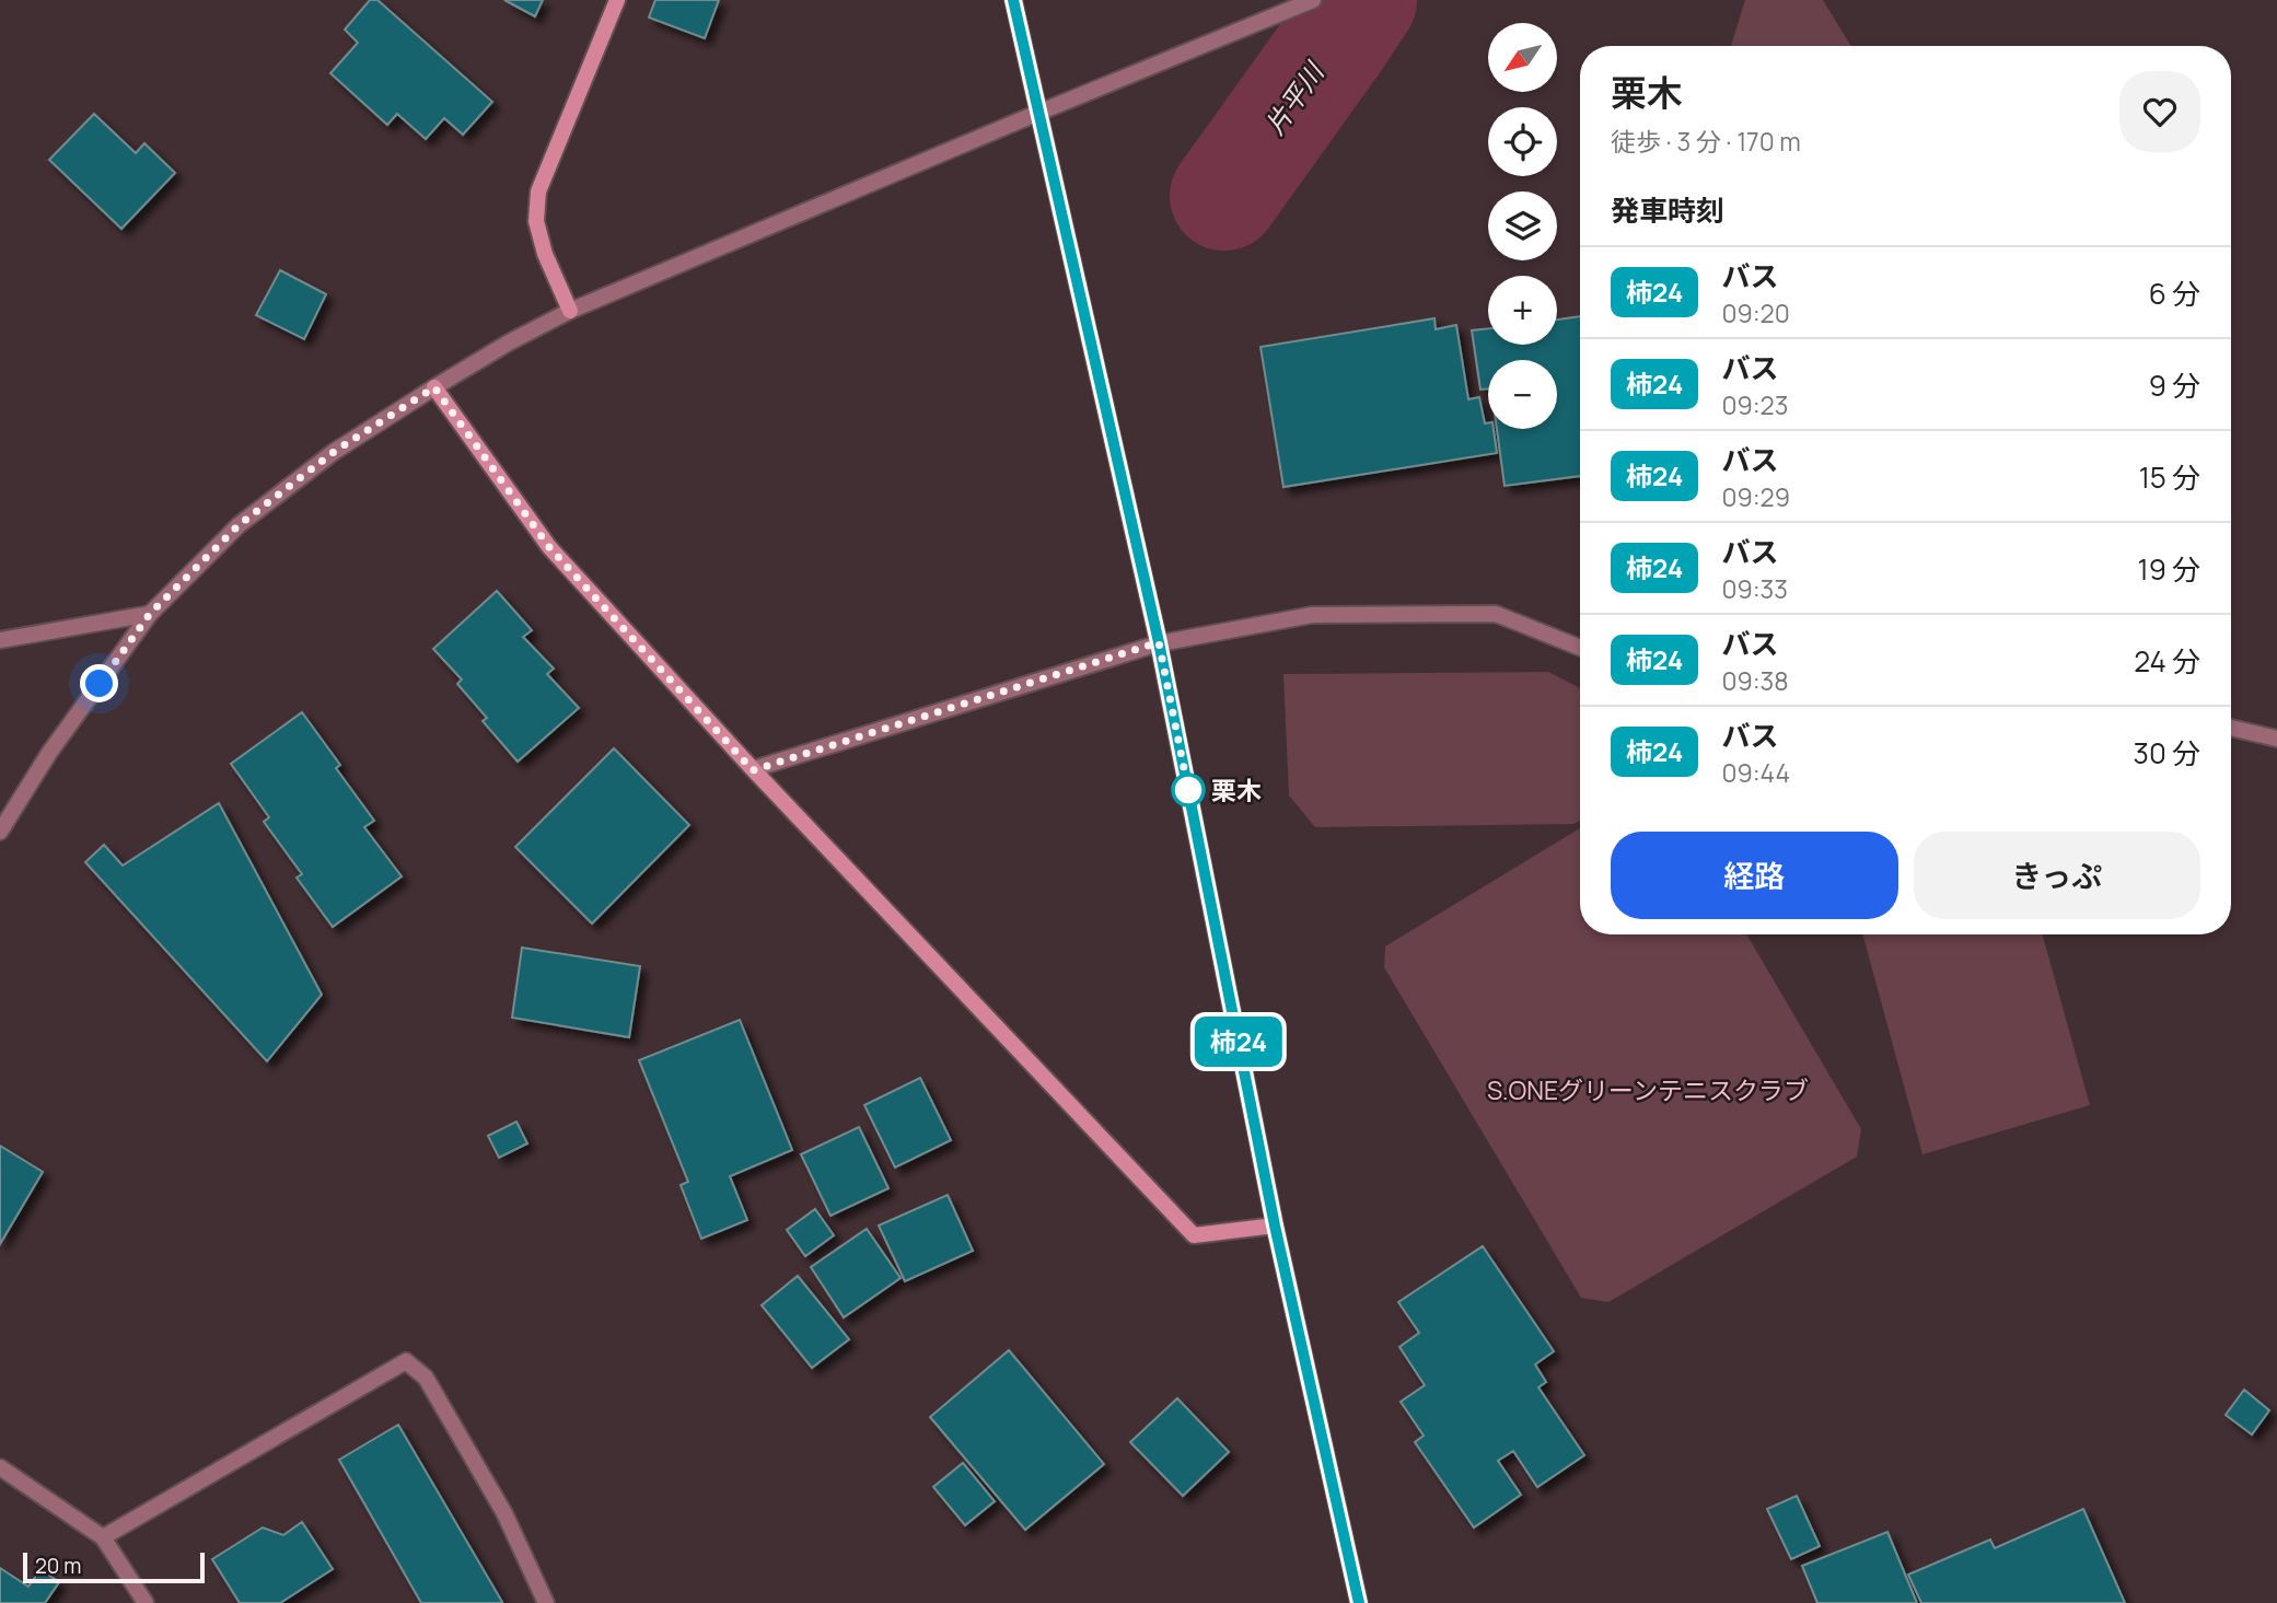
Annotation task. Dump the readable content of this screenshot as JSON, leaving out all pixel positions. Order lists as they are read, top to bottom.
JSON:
{
  "water": ["片平川"],
  "parks": ["S.ONEグリーンテニスクラブ"],
  "places": ["栗木"],
  "lines": ["bus line 柿24"],
  "scale_bar": "20 m",
  "north": "bottom left",
  "page": {
    "on_map": "柿24",
    "map_buttons": ["+", "−"],
    "heading": [
      ["栗木", "徒歩 · 3 分 · 170 m"],
      "発車時刻"
    ],
    "list": [
      {
        "mark": "柿24",
        "name": "バス",
        "note": "09:20",
        "value": "6 分"
      },
      {
        "mark": "柿24",
        "name": "バス",
        "note": "09:23",
        "value": "9 分"
      },
      {
        "mark": "柿24",
        "name": "バス",
        "note": "09:29",
        "value": "15 分"
      },
      {
        "mark": "柿24",
        "name": "バス",
        "note": "09:33",
        "value": "19 分"
      },
      {
        "mark": "柿24",
        "name": "バス",
        "note": "09:38",
        "value": "24 分"
      },
      {
        "mark": "柿24",
        "name": "バス",
        "note": "09:44",
        "value": "30 分"
      }
    ],
    "buttons": ["経路", "きっぷ"],
    "scale": "20 m"
  }
}
